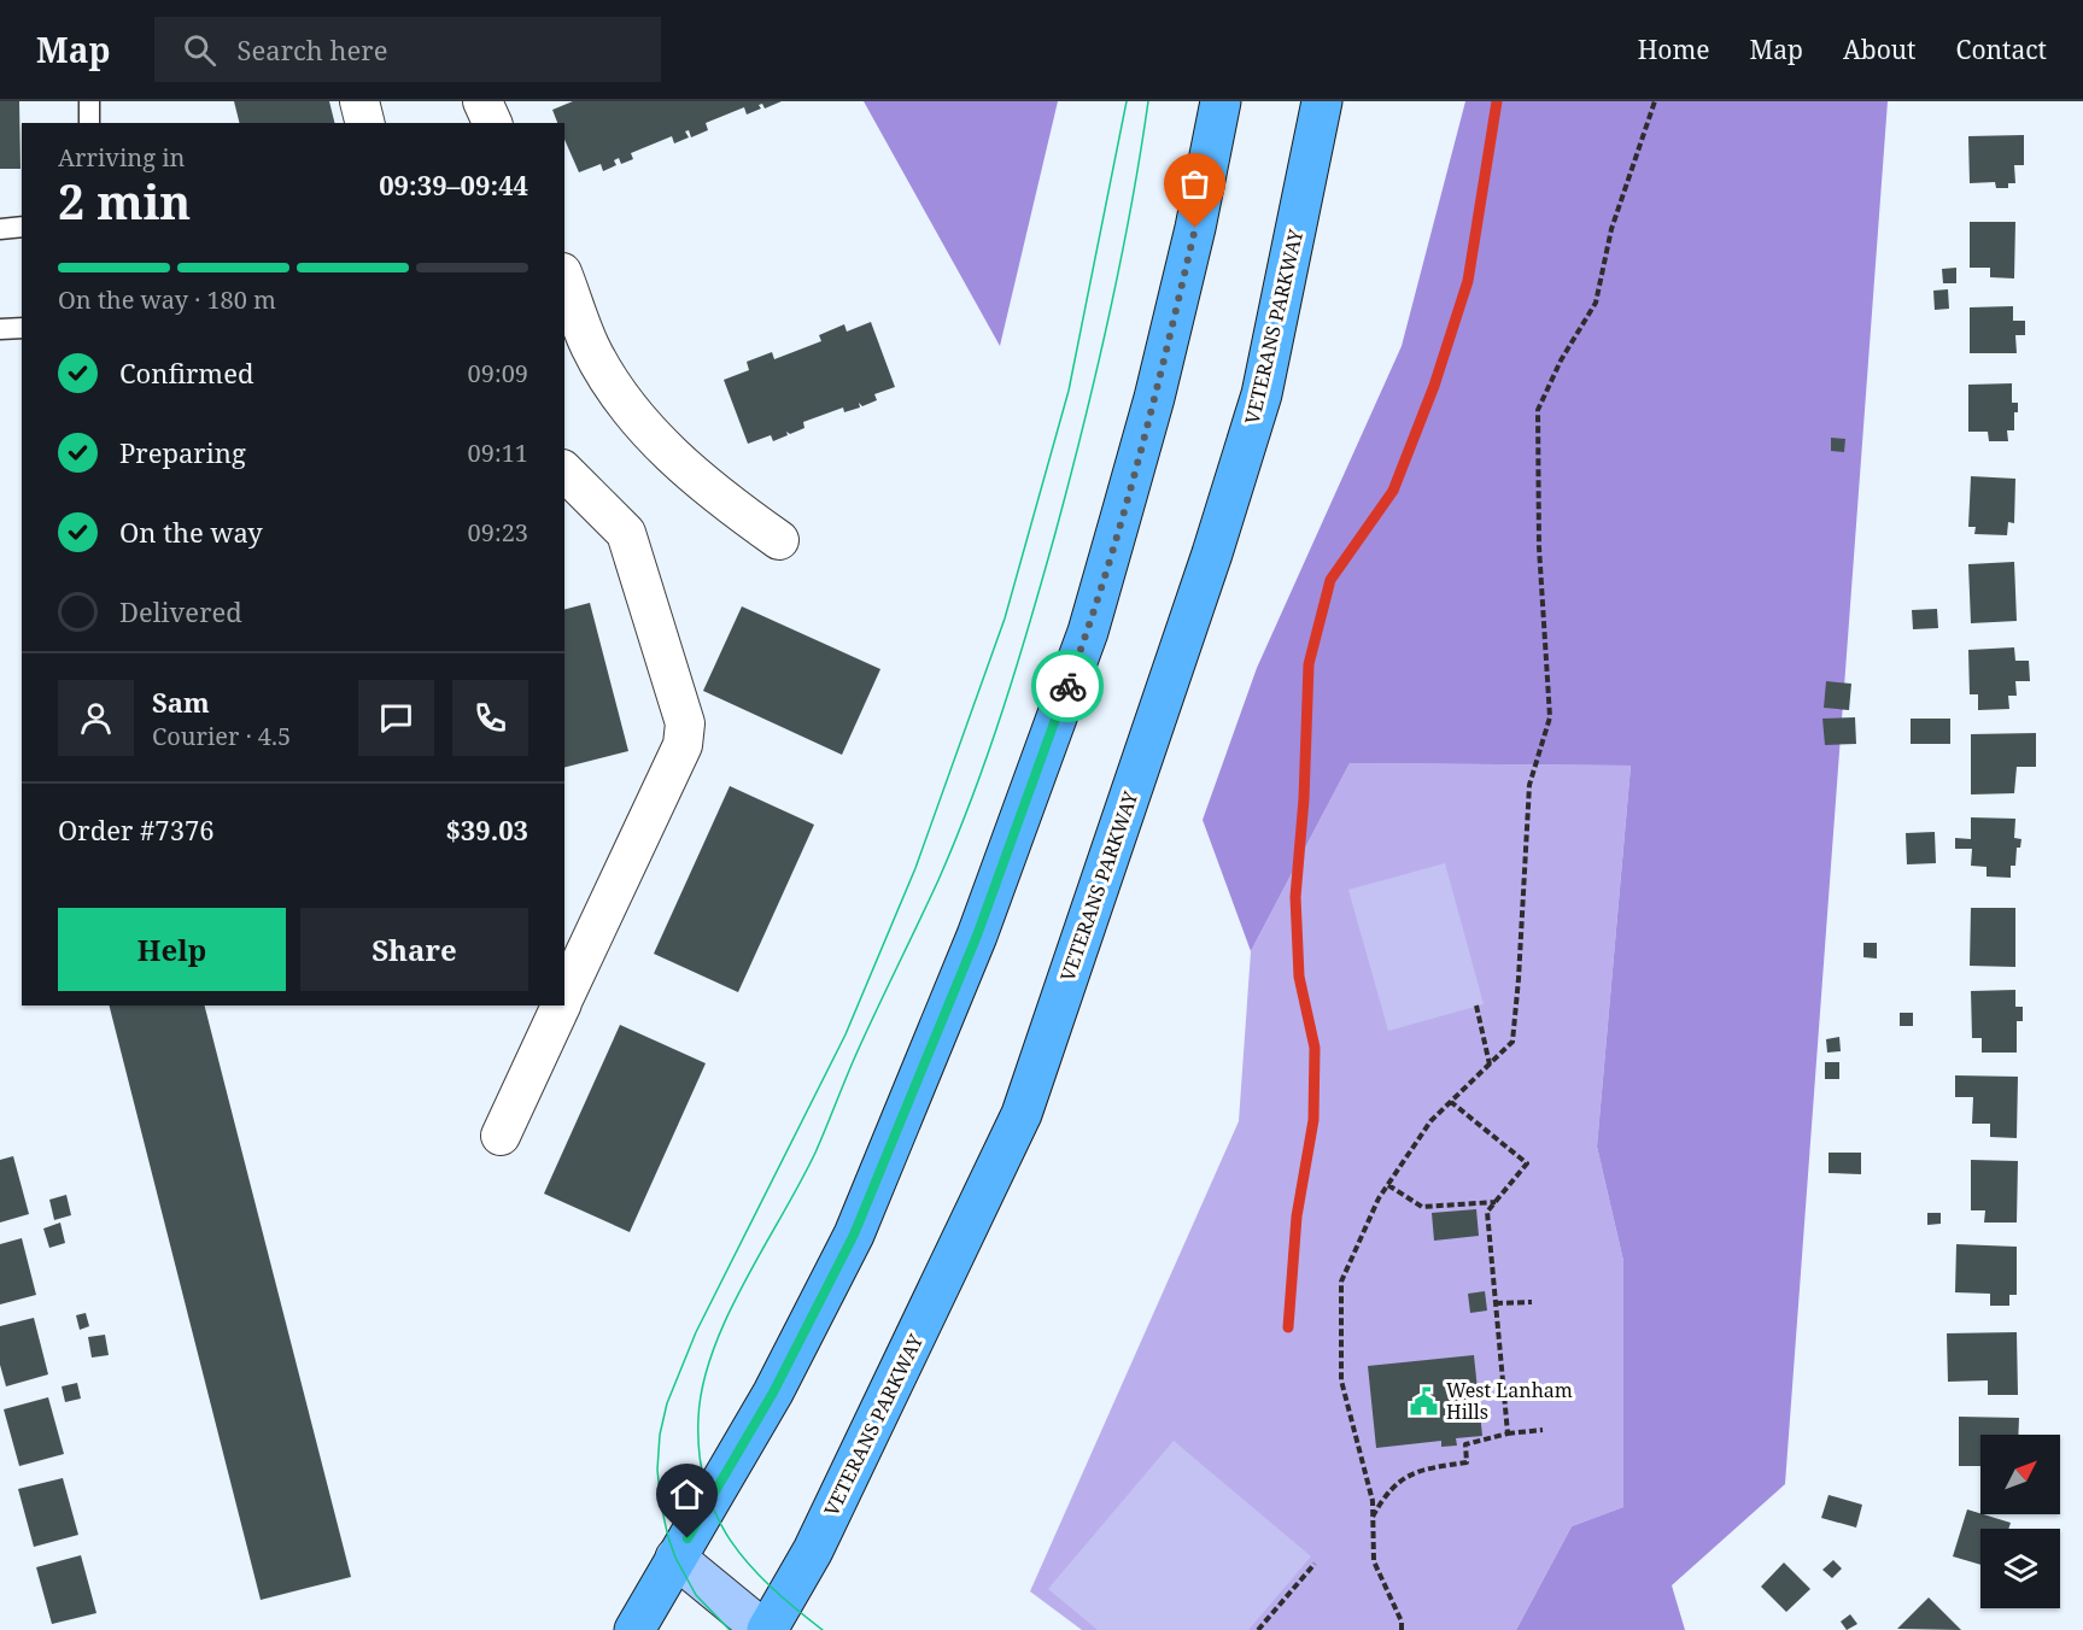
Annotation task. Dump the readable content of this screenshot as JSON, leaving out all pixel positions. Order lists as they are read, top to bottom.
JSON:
{
  "streets": {
    "main road": ["VETERANS PARKWAY"]
  },
  "places": {
    "public building": ["West Lanham Hills"]
  },
  "north": "top right",
  "page": {
    "header": "Map",
    "search": "Search here",
    "nav": [
      "Home",
      "Map",
      "About",
      "Contact"
    ],
    "heading": ["2 min", "Arriving in", "09:39–09:44"],
    "panel": [
      "Sam",
      "Courier · 4.5",
      "Order #7376",
      "$39.03"
    ],
    "bar": "On the way · 180 m",
    "list": [
      ["Confirmed", "09:09"],
      ["Preparing", "09:11"],
      ["On the way", "09:23"],
      "Delivered"
    ],
    "buttons": ["Help", "Share"]
  }
}
